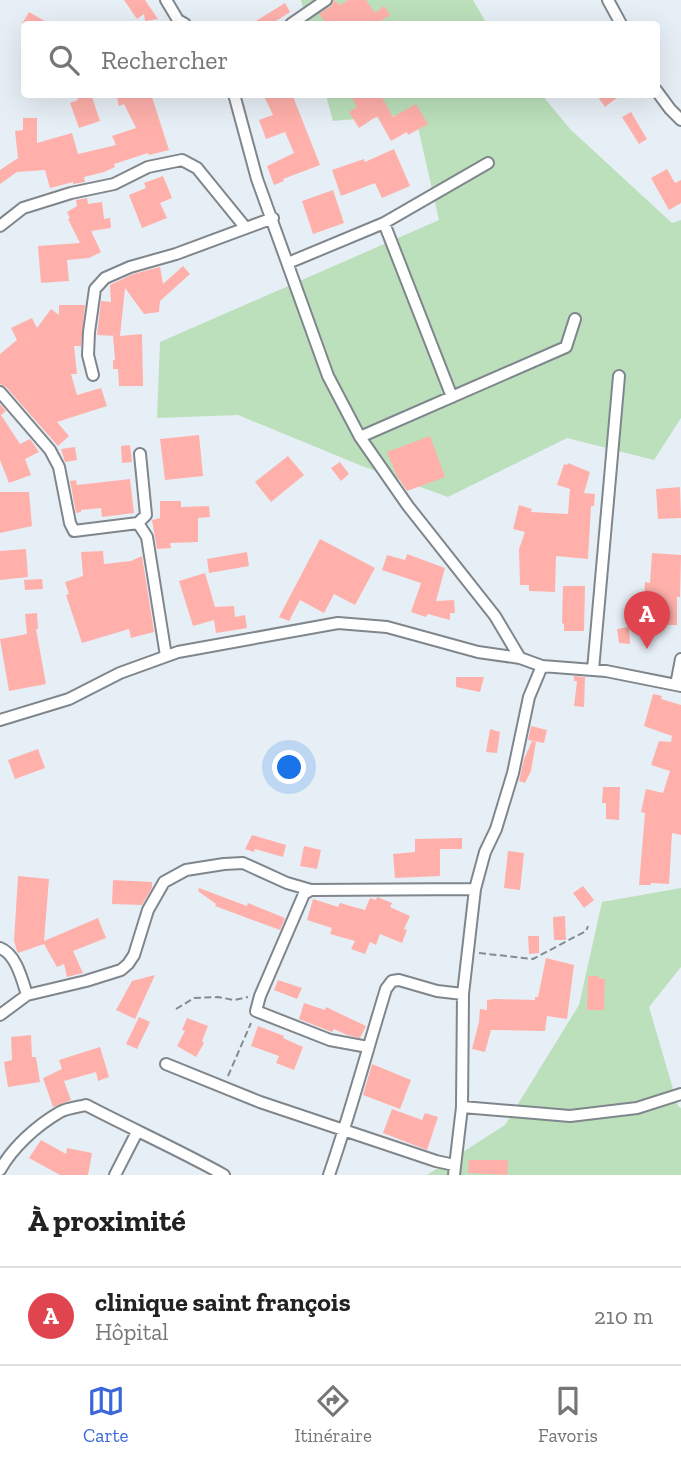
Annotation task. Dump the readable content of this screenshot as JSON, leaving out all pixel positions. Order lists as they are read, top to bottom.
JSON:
{
  "page": {
    "search": "Rechercher",
    "pins": "A",
    "heading": "À proximité",
    "list": [
      {
        "mark": "A",
        "name": "clinique saint françois",
        "note": "Hôpital",
        "value": "210 m"
      }
    ],
    "nav": ["Carte", "Itinéraire", "Favoris"]
  }
}
